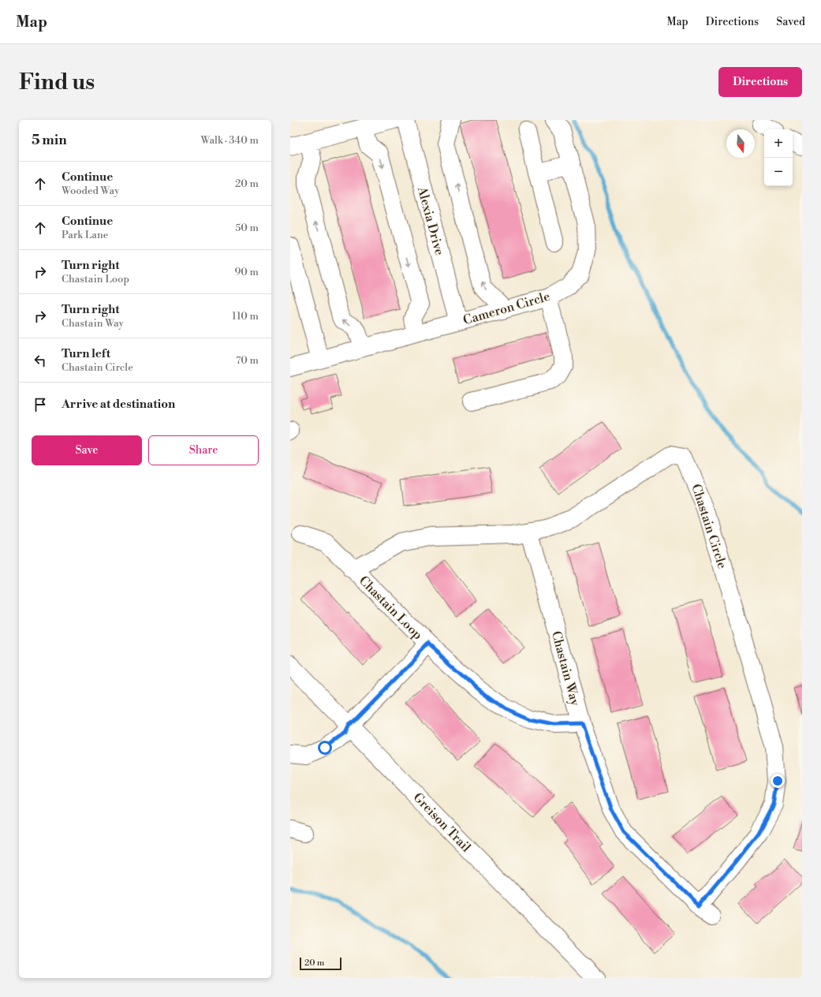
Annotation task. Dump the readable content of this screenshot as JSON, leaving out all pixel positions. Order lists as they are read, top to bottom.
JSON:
{
  "streets": {
    "street": [
      "Alexia Drive",
      "Cameron Circle",
      "Chastain Circle",
      "Chastain Loop",
      "Chastain Way",
      "Greison Trail"
    ]
  },
  "crossings": [
    ["Alexia Drive", "Cameron Circle"],
    ["Chastain Circle", "Chastain Loop"],
    ["Chastain Circle", "Chastain Way"],
    ["Chastain Loop", "Chastain Way"]
  ],
  "scale_bar": "20 m",
  "north": "bottom",
  "page": {
    "header": "Map",
    "nav": ["Map", "Directions", "Saved"],
    "buttons": [
      "Directions",
      ["Save", "Share"]
    ],
    "title": "Find us",
    "heading": ["5 min", "Walk · 340 m"],
    "map_buttons": ["+", "−"],
    "list": [
      ["Continue", "Wooded Way", "20 m"],
      ["Continue", "Park Lane", "50 m"],
      ["Turn right", "Chastain Loop", "90 m"],
      ["Turn right", "Chastain Way", "110 m"],
      ["Turn left", "Chastain Circle", "70 m"],
      "Arrive at destination"
    ],
    "scale": "20 m"
  }
}
